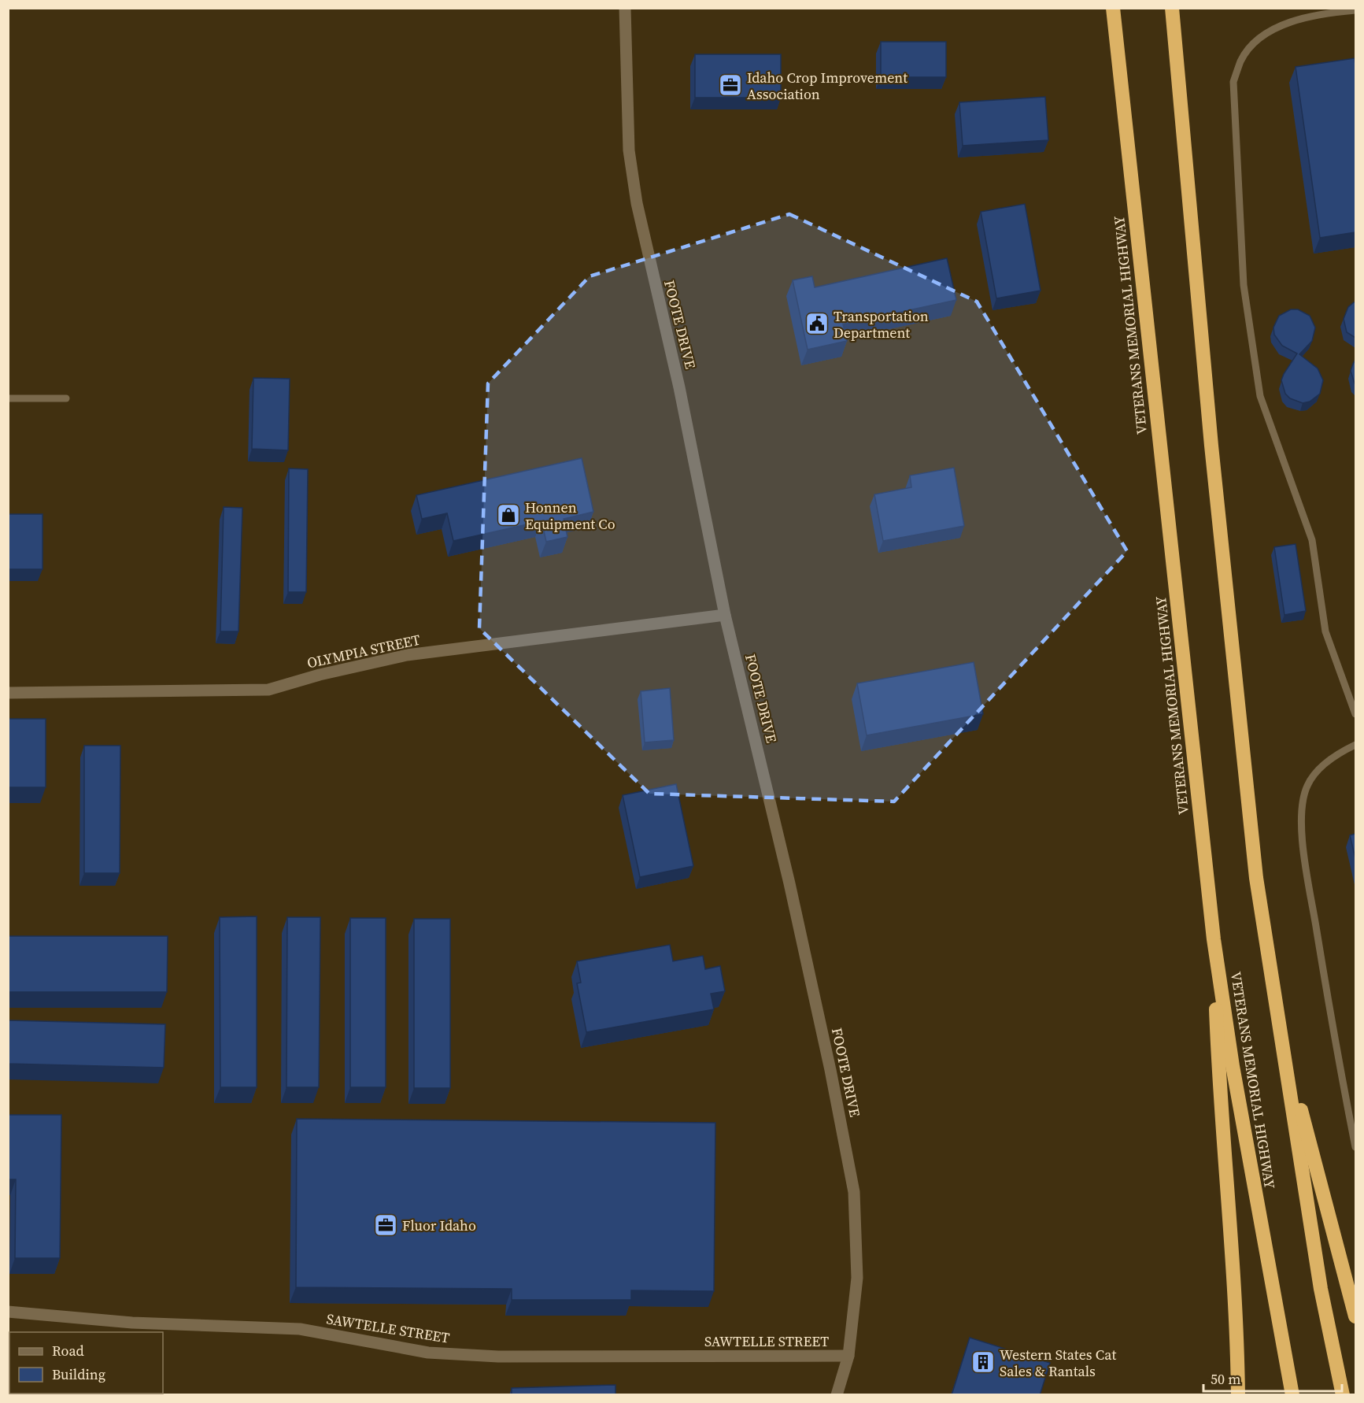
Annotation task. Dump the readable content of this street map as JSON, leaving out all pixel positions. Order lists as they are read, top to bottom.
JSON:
{
  "streets": {
    "highway": ["VETERANS MEMORIAL HIGHWAY"],
    "street": ["FOOTE DRIVE", "OLYMPIA STREET", "SAWTELLE STREET"]
  },
  "crossings": [
    ["FOOTE DRIVE", "OLYMPIA STREET"],
    ["FOOTE DRIVE", "SAWTELLE STREET"]
  ],
  "places": {
    "office": ["Idaho Crop Improvement Association", "Fluor Idaho"],
    "public building": ["Transportation Department"],
    "shop": ["Honnen Equipment Co"],
    "building": ["Western States Cat Sales & Rantals"]
  },
  "legend": ["Road", "Building"],
  "scale_bar": "50 m"
}
